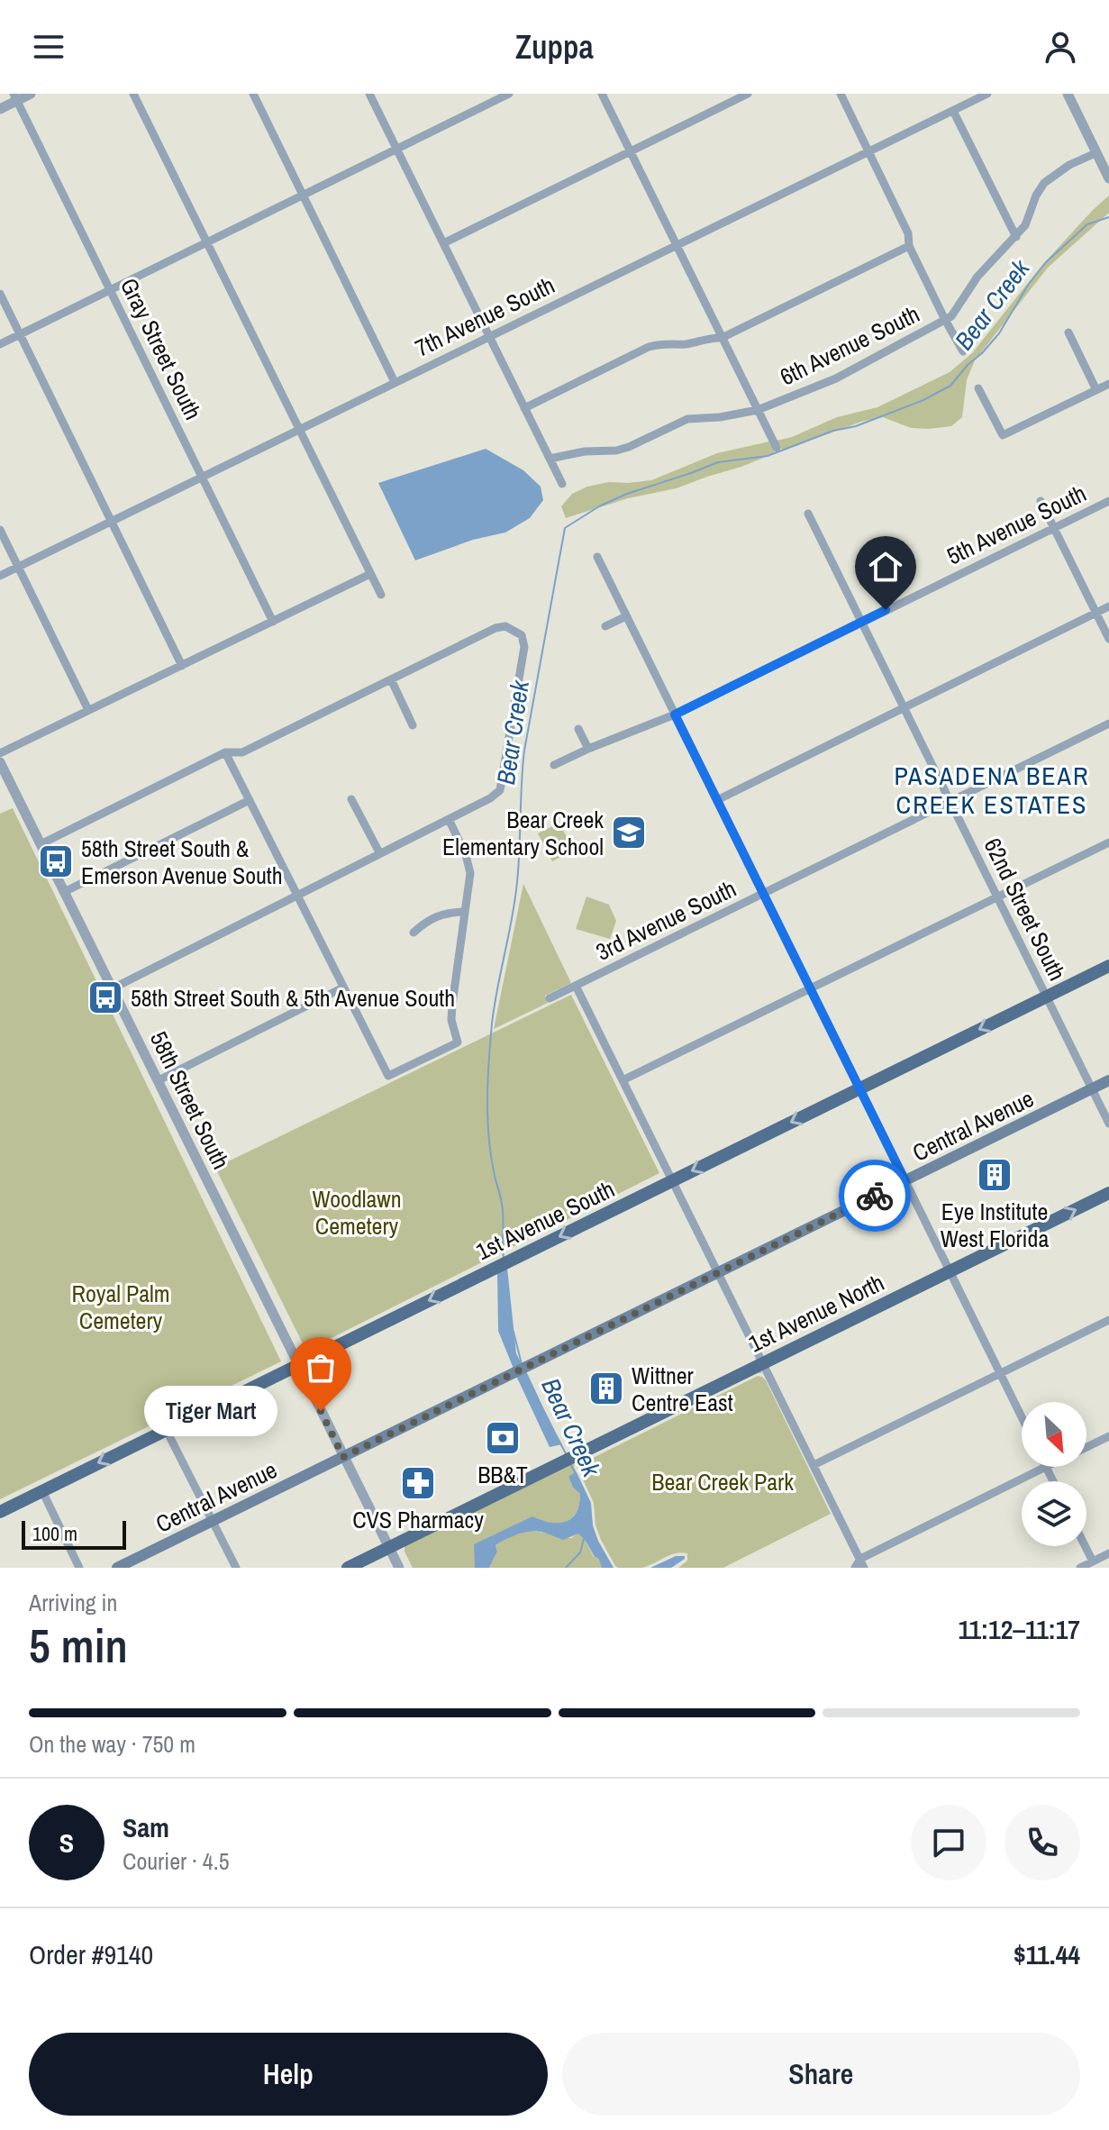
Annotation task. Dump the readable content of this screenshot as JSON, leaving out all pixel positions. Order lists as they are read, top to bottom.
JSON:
{
  "streets": {
    "main road": ["Central Avenue", "1st Avenue South", "1st Avenue North"],
    "street": [
      "7th Avenue South",
      "6th Avenue South",
      "Gray Street South",
      "5th Avenue South",
      "62nd Street South",
      "3rd Avenue South",
      "58th Street South"
    ]
  },
  "crossings": [
    ["7th Avenue South", "Gray Street South"],
    ["5th Avenue South", "62nd Street South"],
    ["62nd Street South", "3rd Avenue South"],
    ["62nd Street South", "Central Avenue"],
    ["62nd Street South", "1st Avenue South"],
    ["58th Street South", "Central Avenue"],
    ["58th Street South", "1st Avenue South"],
    ["58th Street South", "1st Avenue North"]
  ],
  "one_way": ["1st Avenue South"],
  "districts": ["PASADENA BEAR CREEK ESTATES"],
  "water": ["Bear Creek"],
  "parks": ["Woodlawn Cemetery", "Royal Palm Cemetery", "Bear Creek Park"],
  "places": {
    "school or university": ["Bear Creek Elementary School"],
    "bus stop": ["58th Street South & Emerson Avenue South", "58th Street South & 5th Avenue South"],
    "building": ["Eye Institute West Florida", "Wittner Centre East"],
    "other": ["Tiger Mart"],
    "bank": ["BB&T"],
    "pharmacy": ["CVS Pharmacy"]
  },
  "scale_bar": "100 m",
  "north": "bottom right",
  "page": {
    "header": "Zuppa",
    "bubble": "Tiger Mart",
    "scale": "100 m",
    "heading": ["5 min", "Arriving in", "11:12–11:17"],
    "panel": [
      "Sam",
      "Courier · 4.5",
      "Order #9140",
      "$11.44"
    ],
    "bar": "On the way · 750 m",
    "round": "S",
    "buttons": ["Help", "Share"]
  }
}
